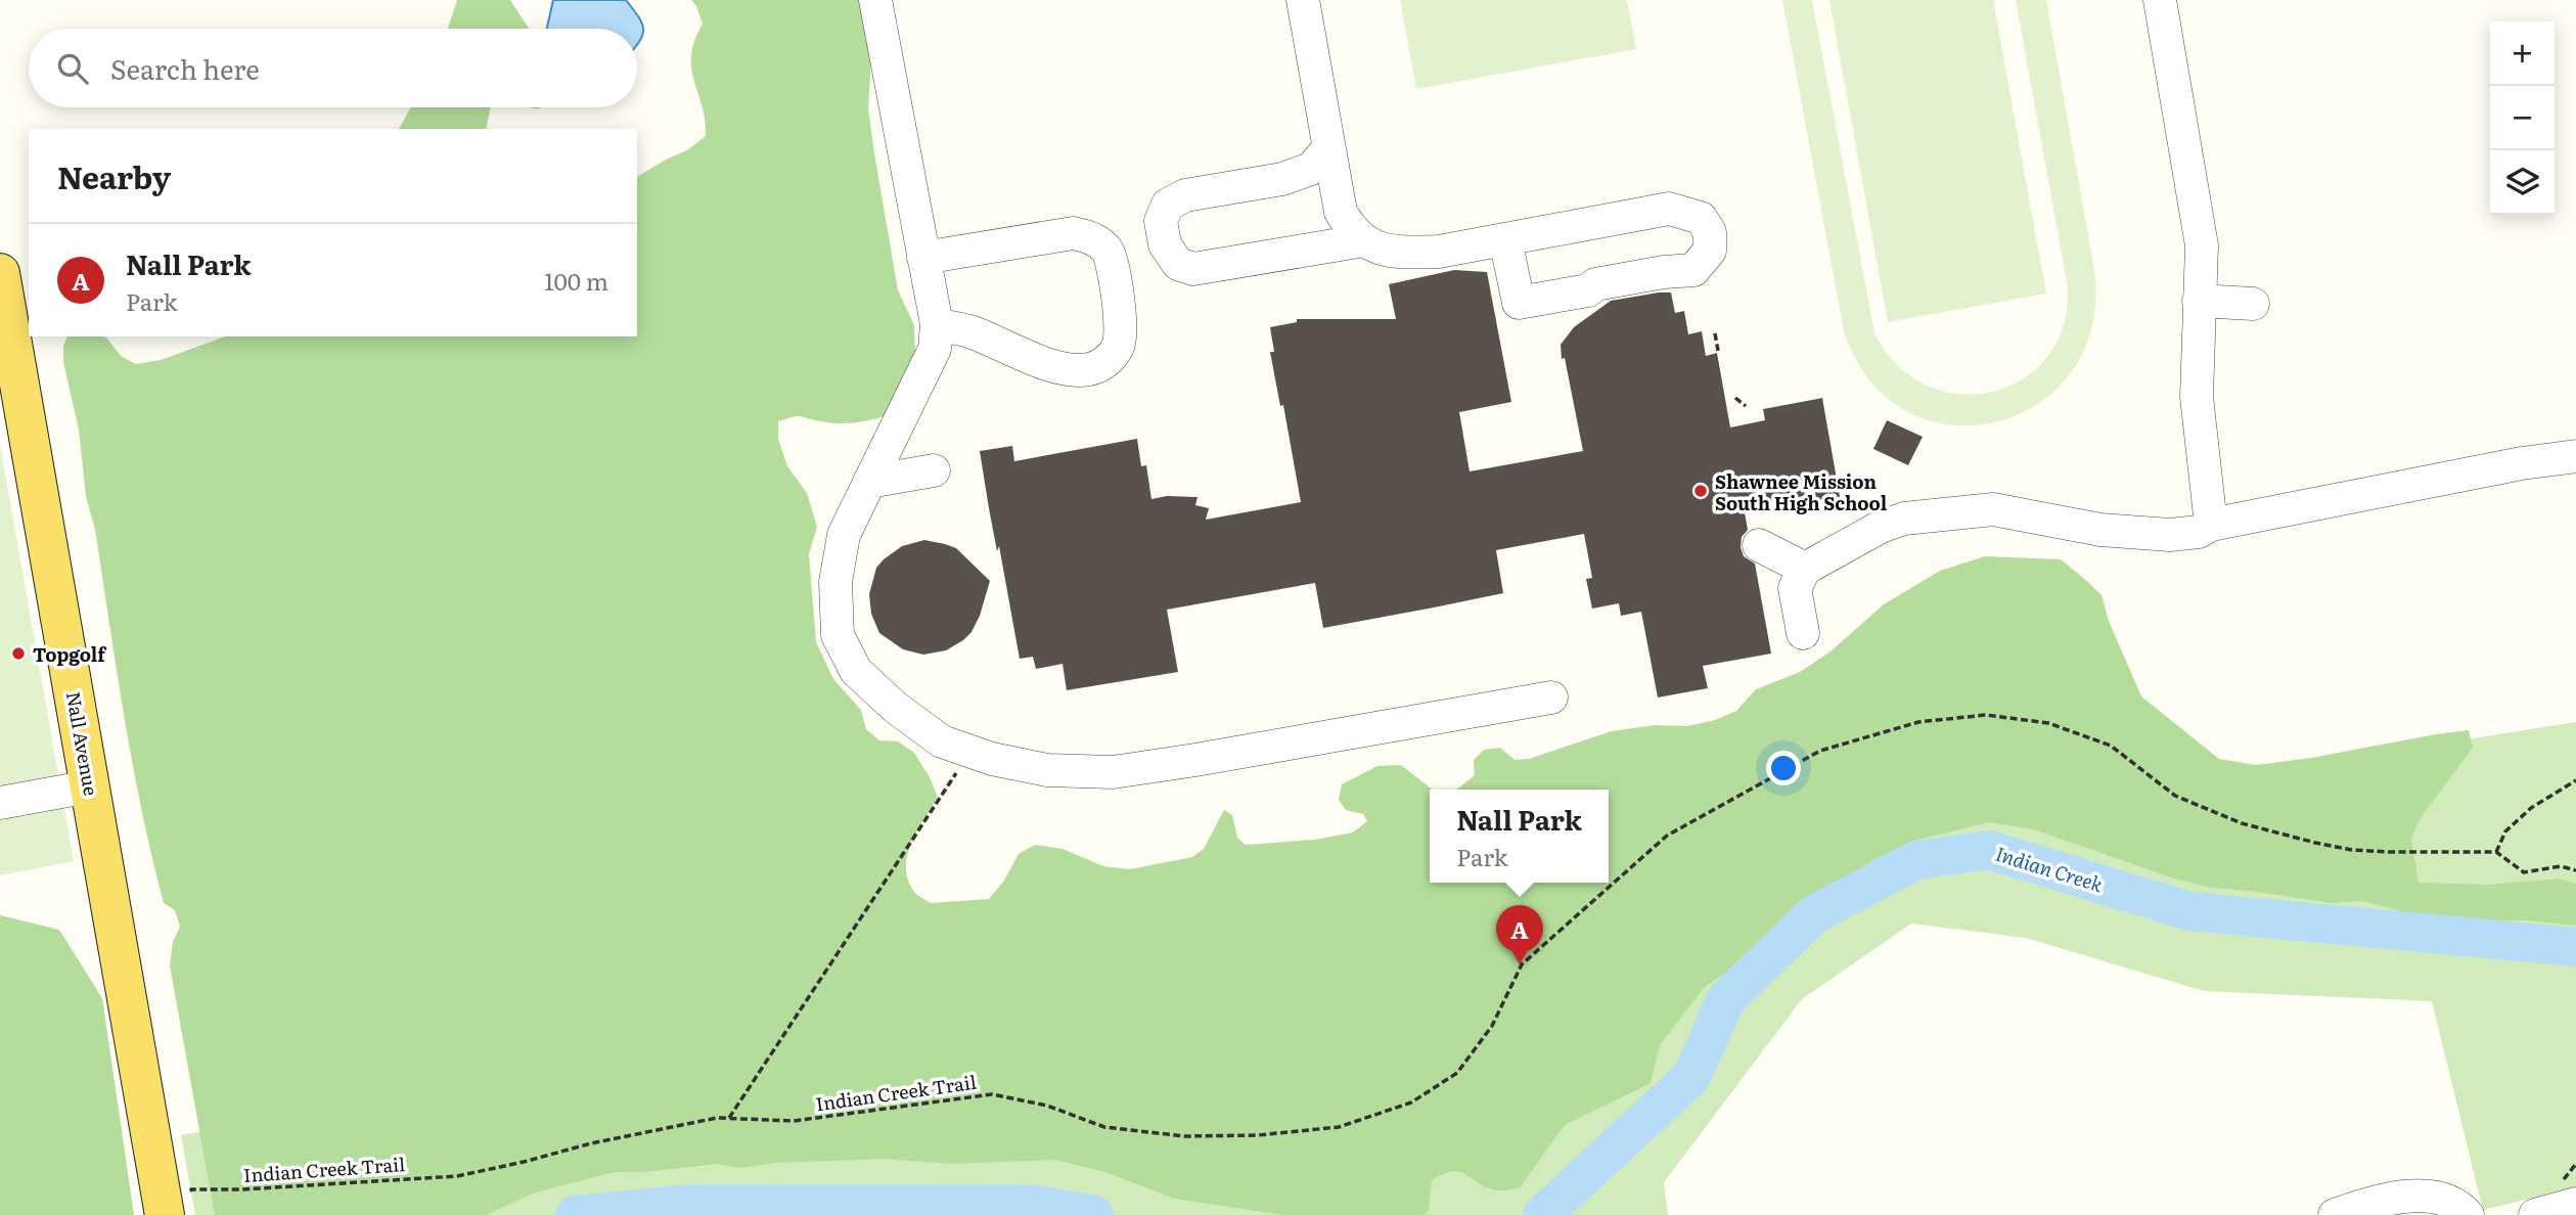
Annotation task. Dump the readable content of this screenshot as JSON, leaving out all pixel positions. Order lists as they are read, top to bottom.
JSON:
{
  "streets": {
    "main road": ["Nall Avenue"],
    "path": ["Indian Creek Trail"]
  },
  "crossings": [
    ["Nall Avenue", "Indian Creek Trail"]
  ],
  "water": ["Indian Creek"],
  "places": ["Shawnee Mission South High School", "Topgolf"],
  "page": {
    "map_buttons": ["+", "−"],
    "search": "Search here",
    "heading": "Nearby",
    "list": [
      {
        "mark": "A",
        "name": "Nall Park",
        "note": "Park",
        "value": "100 m"
      }
    ],
    "popup": ["Nall Park", "Park"],
    "pins": "A"
  }
}
